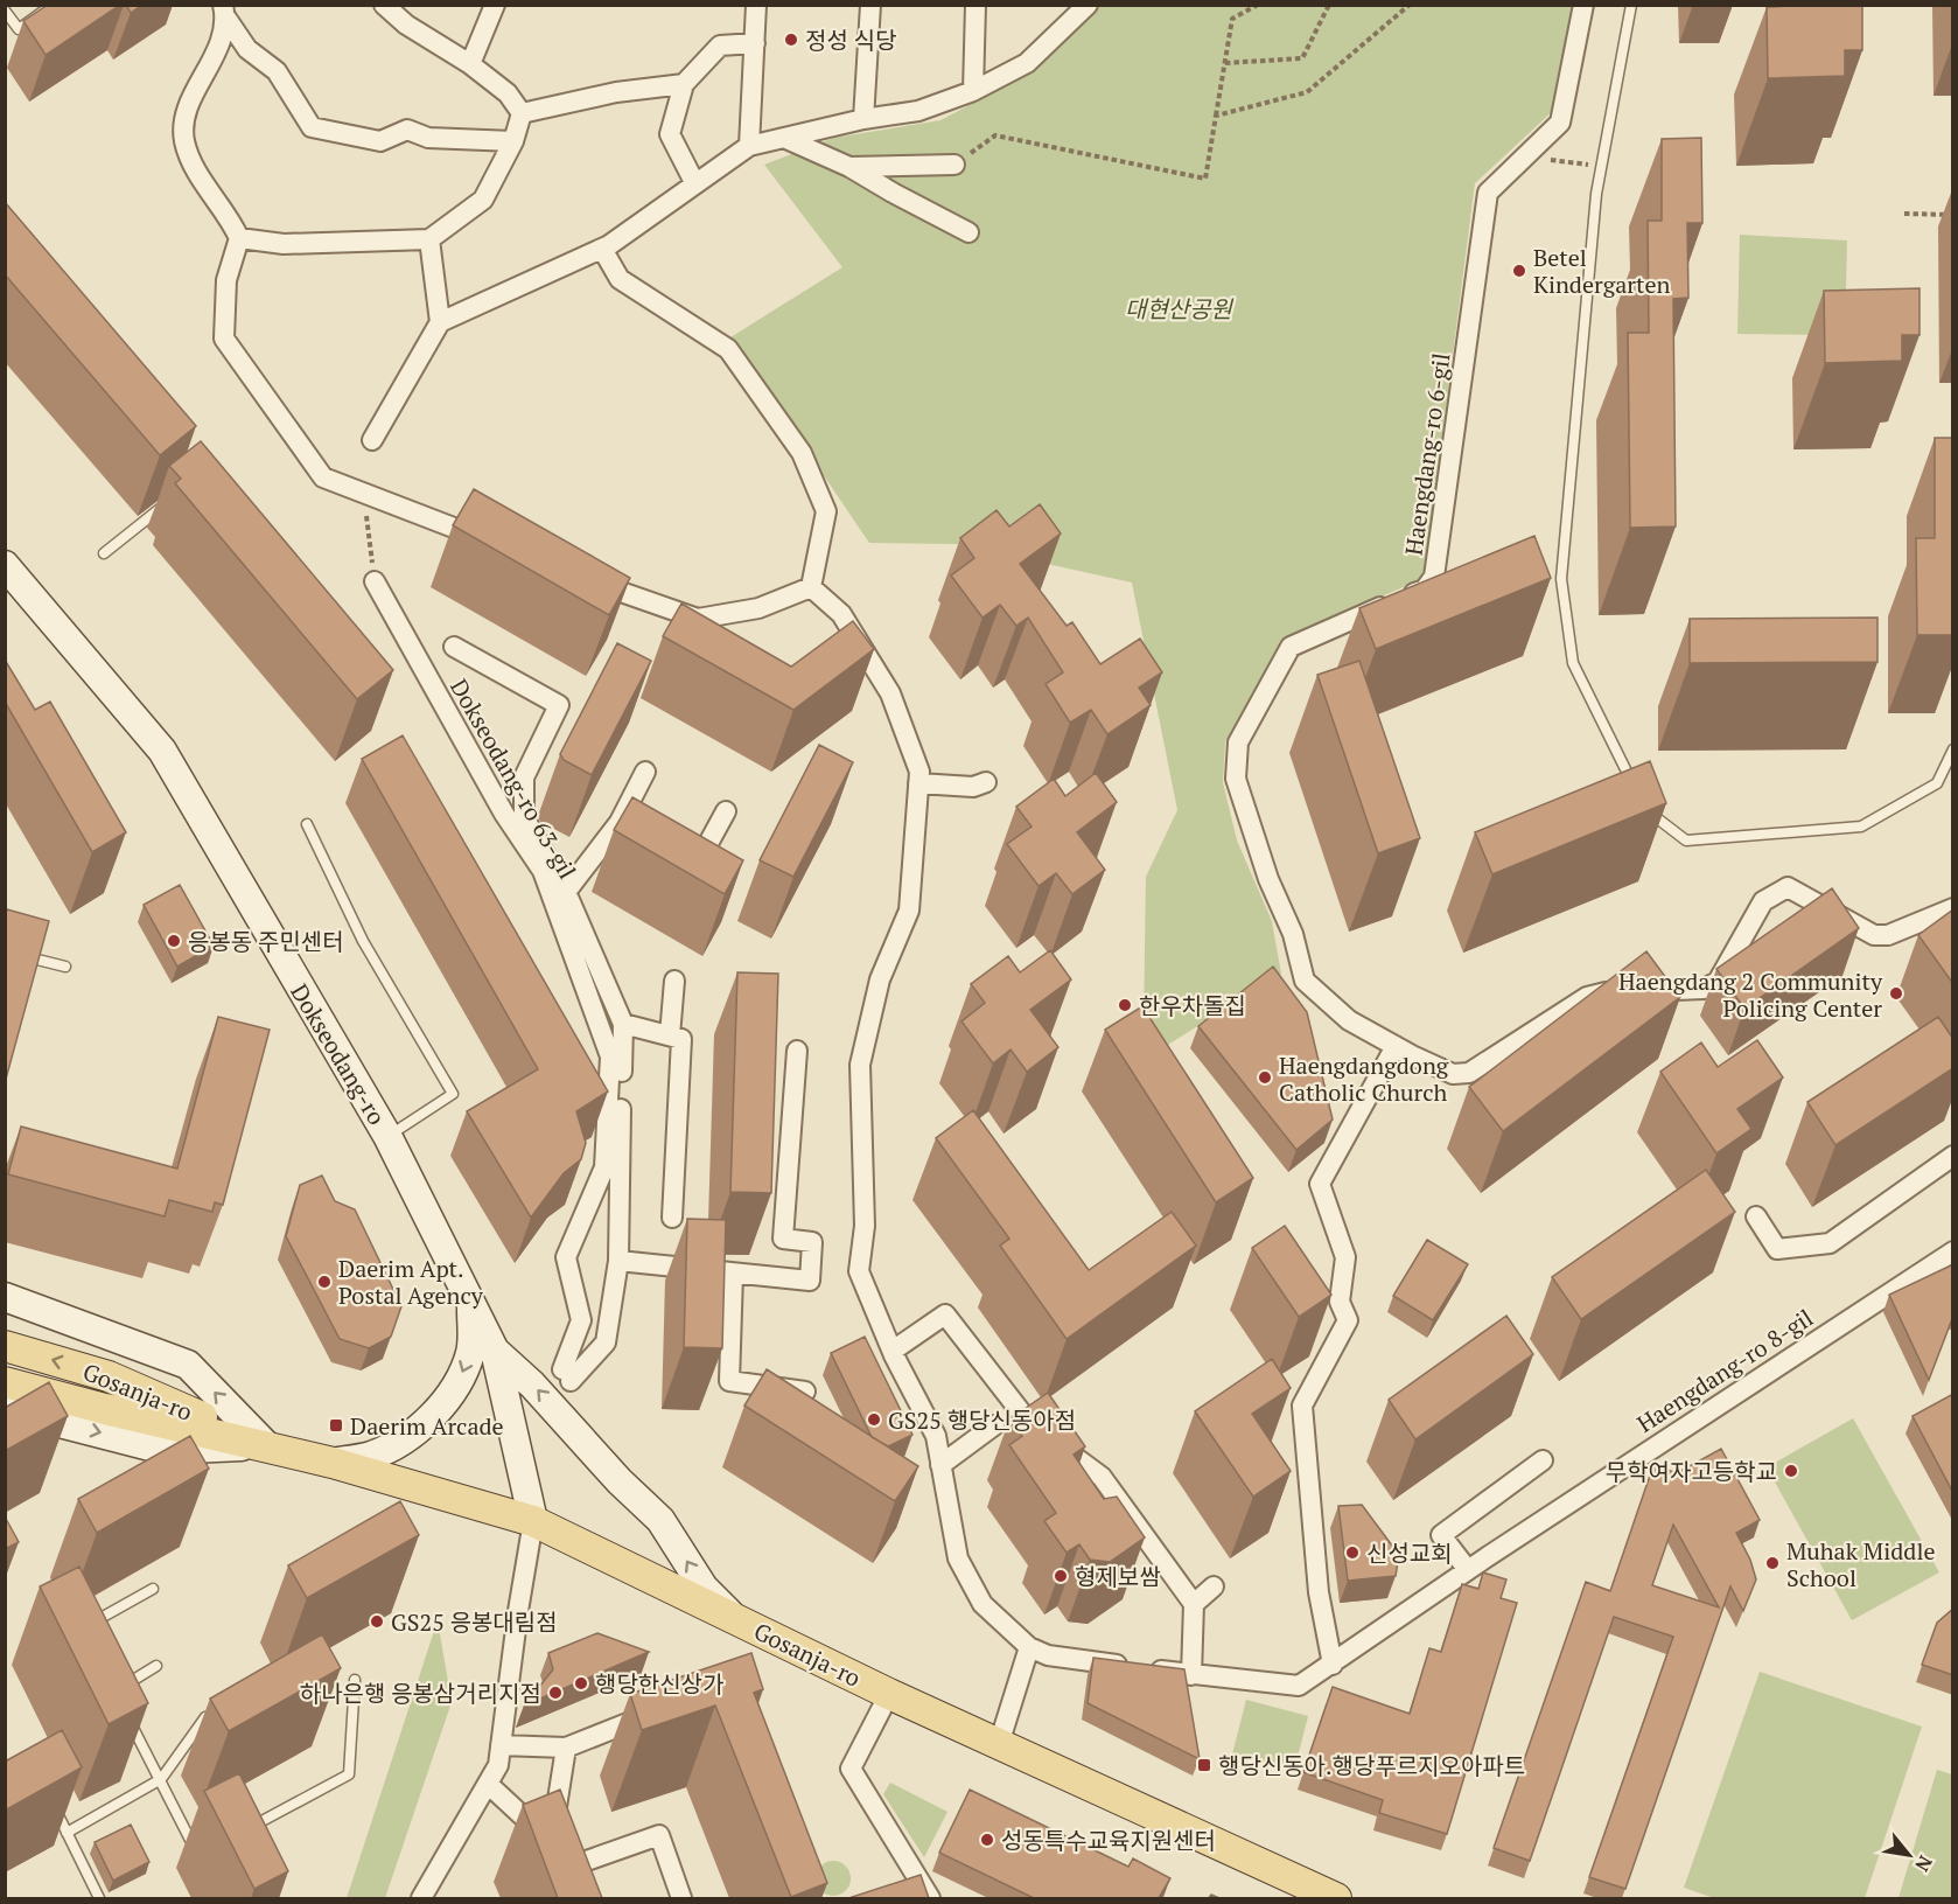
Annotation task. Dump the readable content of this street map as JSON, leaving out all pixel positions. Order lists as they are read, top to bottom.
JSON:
{
  "streets": {
    "main road": ["Dokseodang-ro", "Gosanja-ro"],
    "street": ["Haengdang-ro 6-gil", "Dokseodang-ro 63-gil", "Haengdang-ro 8-gil"]
  },
  "crossings": [
    ["Dokseodang-ro", "Gosanja-ro"]
  ],
  "parks": ["대현산공원"],
  "places": {
    "other": [
      "정성 식당",
      "Betel Kindergarten",
      "응봉동 주민센터",
      "Haengdang 2 Community Policing Center",
      "한우차돌집",
      "Haengdangdong Catholic Church",
      "Daerim Apt. Postal Agency",
      "GS25 행당신동아점",
      "무학여자고등학교",
      "신성교회",
      "Muhak Middle School",
      "형제보쌈",
      "GS25 응봉대림점",
      "행당한신상가",
      "하나은행 응봉삼거리지점",
      "성동특수교육지원센터"
    ],
    "transit": ["Daerim Arcade", "행당신동아.행당푸르지오아파트"]
  },
  "north": "bottom right"
}
